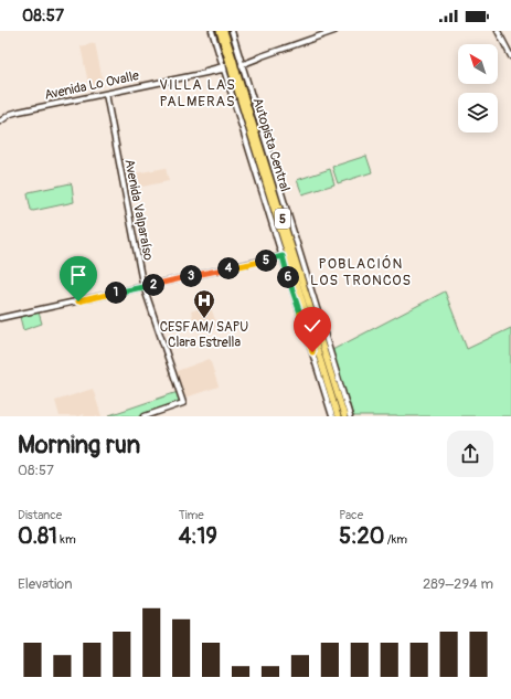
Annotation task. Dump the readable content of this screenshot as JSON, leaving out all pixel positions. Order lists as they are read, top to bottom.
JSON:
{
  "streets": {
    "highway": ["Autopista Central", "5"],
    "main road": ["Avenida Lo Ovalle", "Avenida Valparaíso"]
  },
  "crossings": [
    ["Avenida Lo Ovalle", "Avenida Valparaíso"]
  ],
  "districts": ["VILLA LAS PALMERAS", "POBLACIÓN LOS TRONCOS"],
  "places": {
    "hospital": ["CESFAM/ SAPU Clara Estrella"]
  },
  "north": "top left",
  "page": {
    "status": "08:57",
    "pins": [
      "5",
      "4",
      "3",
      "6",
      "2",
      "1"
    ],
    "heading": ["Morning run", "08:57"],
    "stats": [
      ["Distance", "0.81 km"],
      ["Time", "4:19"],
      ["Pace", "5:20 /km"]
    ],
    "chart": ["Elevation", "289–294 m"]
  }
}
